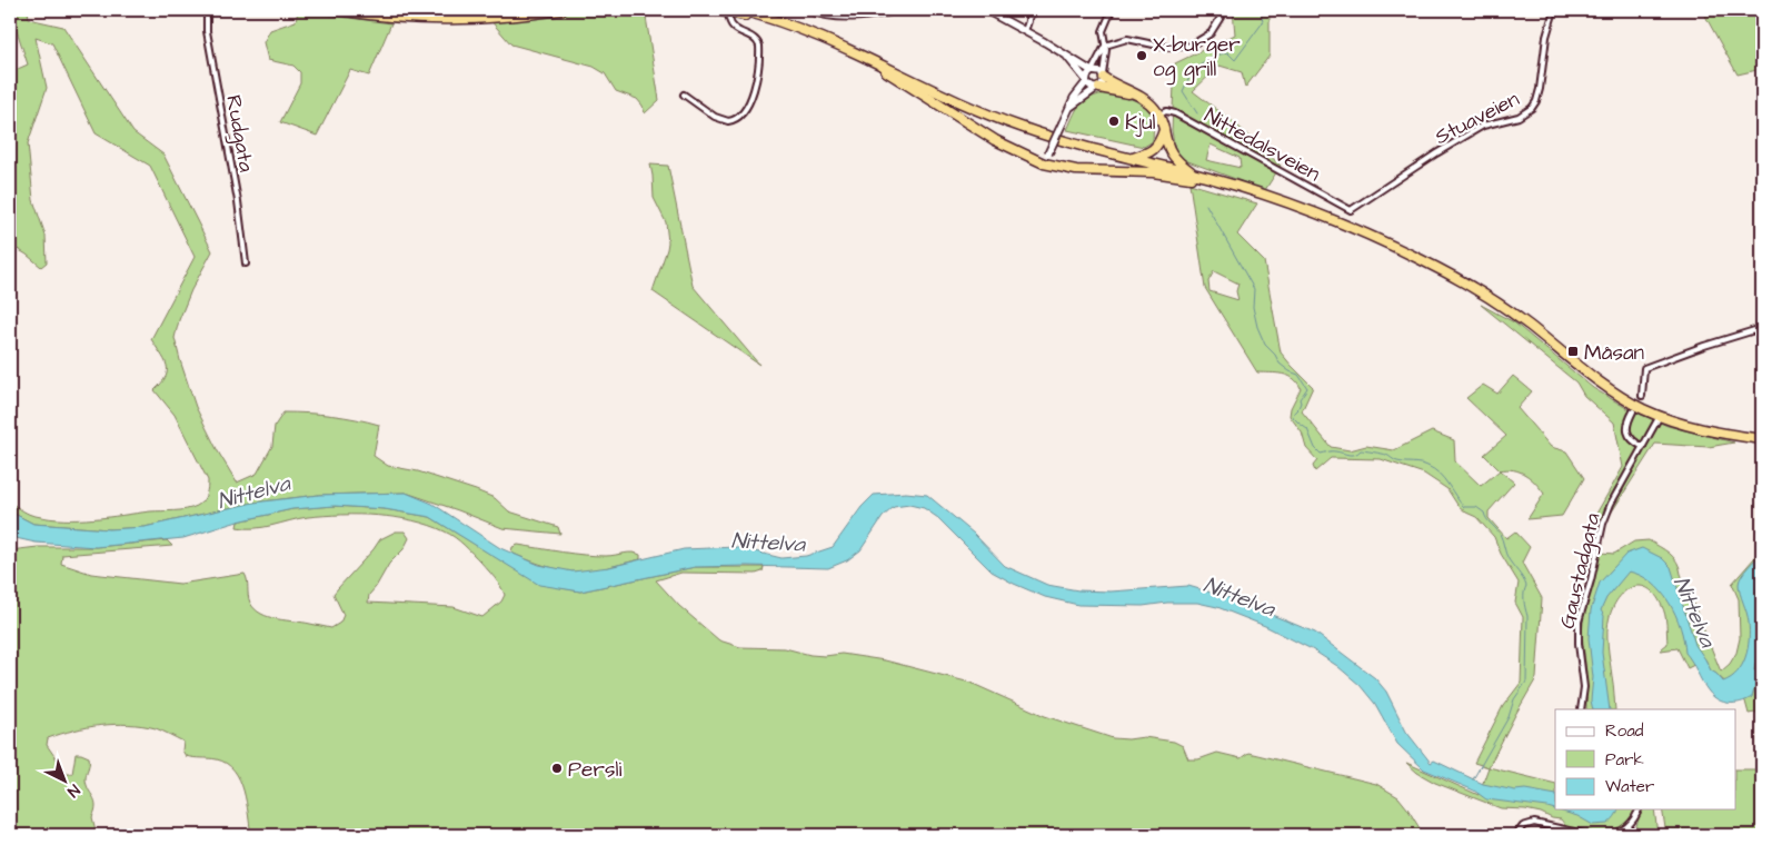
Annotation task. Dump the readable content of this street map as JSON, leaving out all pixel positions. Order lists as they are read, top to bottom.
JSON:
{
  "streets": {
    "street": [
      "Stuaveien",
      "Rudgata",
      "Nittedalsveien",
      "Gaustadgata"
    ]
  },
  "crossings": [
    ["Stuaveien", "Nittedalsveien"]
  ],
  "water": ["Nittelva"],
  "places": {
    "other": ["X-burger og grill", "Kjul", "Persli"],
    "transit": ["Måsan"]
  },
  "legend": ["Road", "Park", "Water"],
  "north": "bottom right"
}
